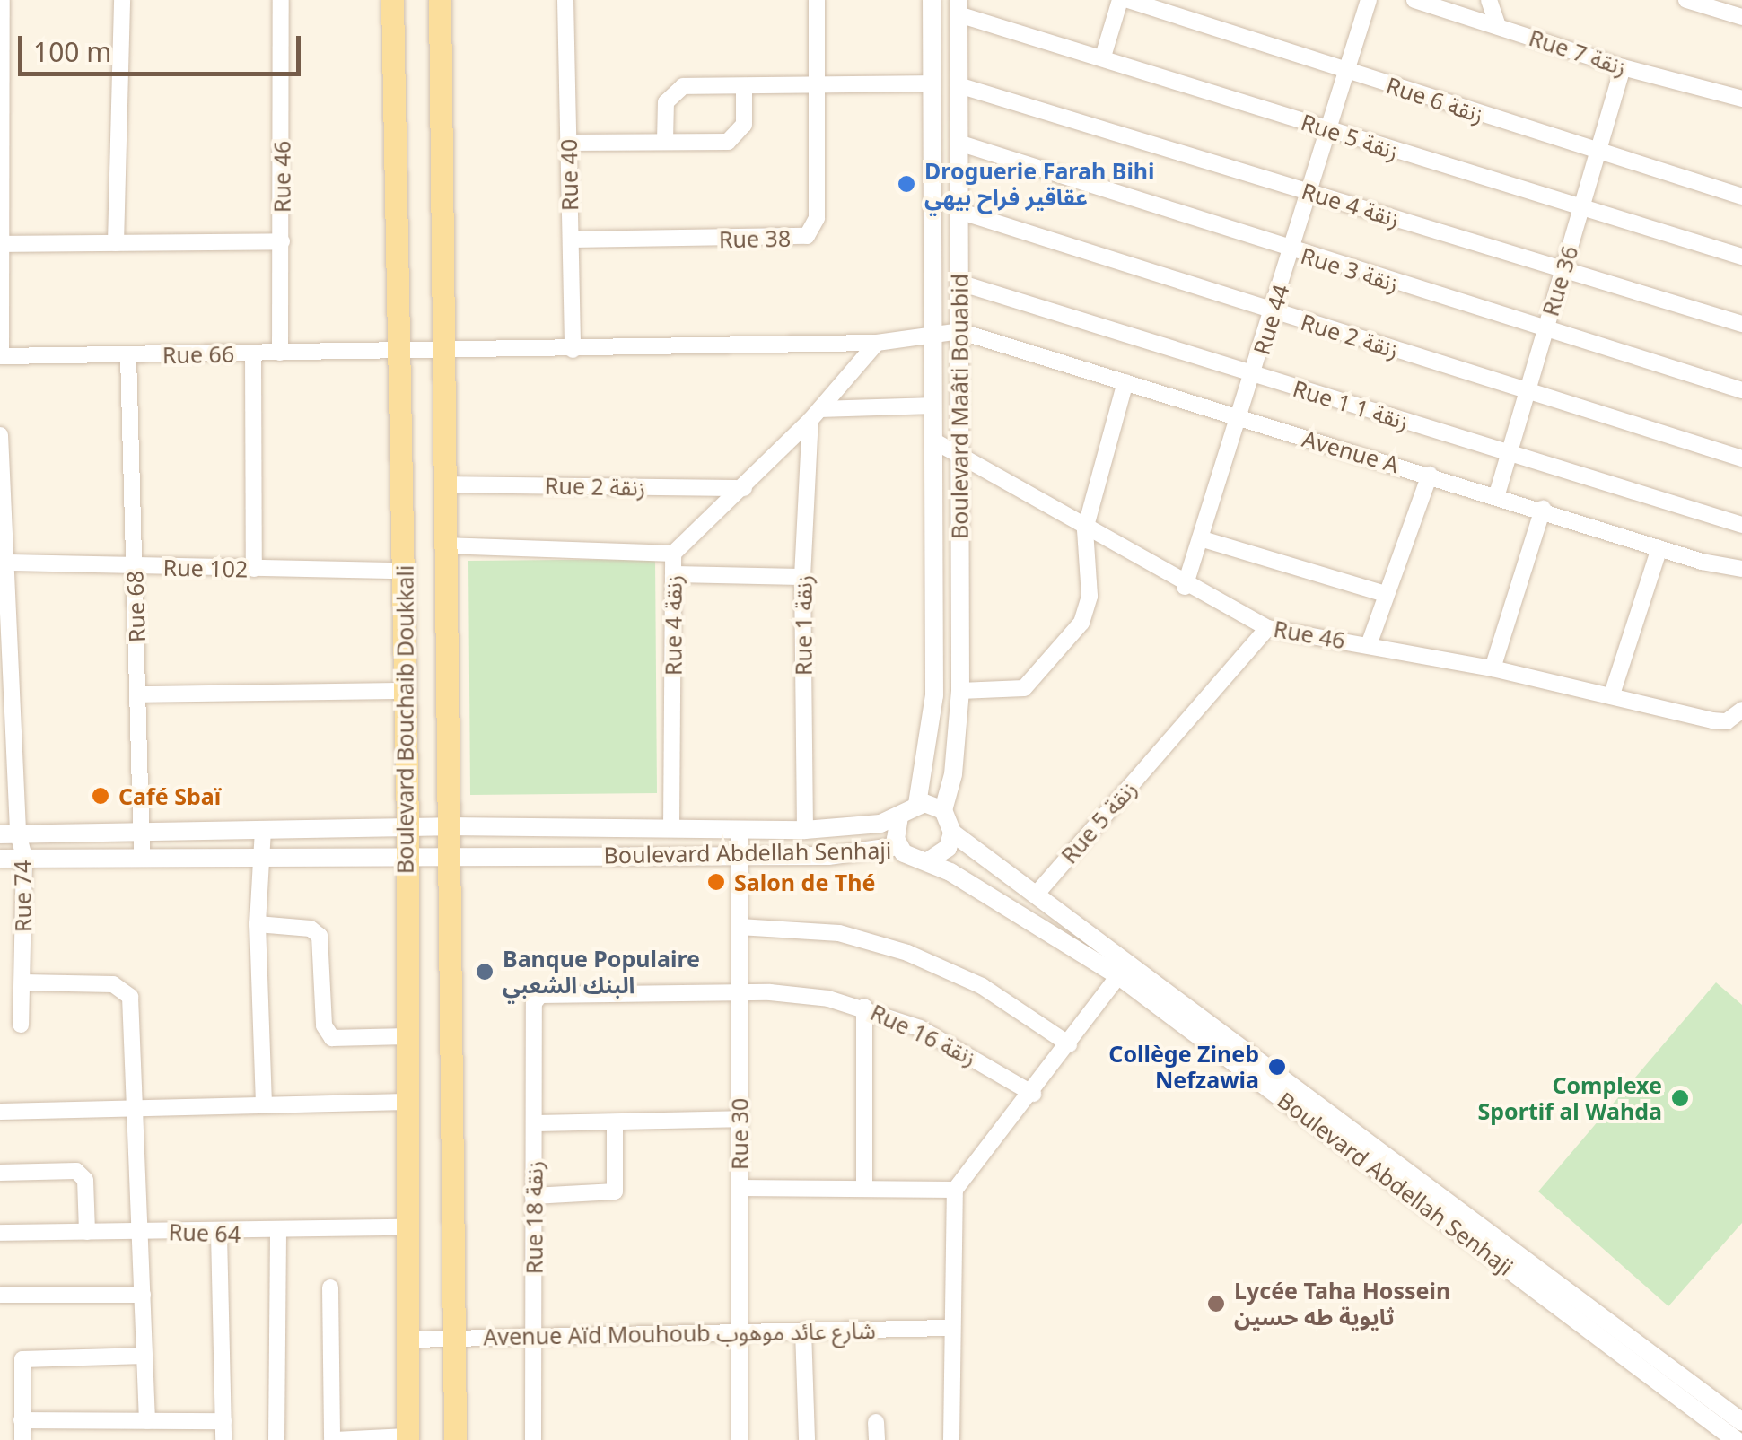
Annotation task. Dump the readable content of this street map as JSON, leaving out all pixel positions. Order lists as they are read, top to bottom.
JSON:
{
  "streets": {
    "main road": ["Boulevard Bouchaib Doukkali"],
    "street": [
      "Rue 7 زنقة",
      "Rue 6 زنقة",
      "Rue 5 زنقة",
      "Rue 40",
      "Rue 46",
      "Rue 4 زنقة",
      "Rue 38",
      "Rue 3 زنقة",
      "Rue 36",
      "Rue 44",
      "Rue 2 زنقة",
      "Rue 66",
      "Rue 1 زنقة 1",
      "Boulevard Maâti Bouabid",
      "Avenue A",
      "Rue 102",
      "Rue 68",
      "Rue 1 زنقة",
      "Boulevard Abdellah Senhaji",
      "Rue 74",
      "Rue 16 زنقة",
      "Rue 30",
      "Rue 18 زنقة",
      "Rue 64",
      "Avenue Aïd Mouhoub شارع عائد موهوب"
    ]
  },
  "crossings": [
    ["Rue 7 زنقة", "Rue 36"],
    ["Rue 6 زنقة", "Rue 36"],
    ["Rue 6 زنقة", "Rue 44"],
    ["Rue 5 زنقة", "Rue 46"],
    ["Rue 5 زنقة", "Rue 36"],
    ["Rue 5 زنقة", "Rue 44"],
    ["Rue 5 زنقة", "Boulevard Maâti Bouabid"],
    ["Rue 5 زنقة", "Boulevard Abdellah Senhaji"],
    ["Rue 40", "Rue 38"],
    ["Rue 40", "Rue 66"],
    ["Rue 46", "Rue 44"],
    ["Rue 46", "Rue 66"],
    ["Rue 46", "Boulevard Maâti Bouabid"],
    ["Rue 4 زنقة", "Rue 36"],
    ["Rue 4 زنقة", "Rue 44"],
    ["Rue 4 زنقة", "Rue 2 زنقة"],
    ["Rue 4 زنقة", "Rue 66"],
    ["Rue 4 زنقة", "Boulevard Maâti Bouabid"],
    ["Rue 4 زنقة", "Rue 1 زنقة"],
    ["Rue 4 زنقة", "Boulevard Abdellah Senhaji"],
    ["Rue 3 زنقة", "Rue 36"],
    ["Rue 3 زنقة", "Rue 44"],
    ["Rue 3 زنقة", "Boulevard Maâti Bouabid"],
    ["Rue 36", "Rue 2 زنقة"],
    ["Rue 36", "Rue 1 زنقة 1"],
    ["Rue 36", "Avenue A"],
    ["Rue 44", "Rue 2 زنقة"],
    ["Rue 44", "Rue 1 زنقة 1"],
    ["Rue 44", "Avenue A"],
    ["Rue 2 زنقة", "Boulevard Maâti Bouabid"],
    ["Rue 2 زنقة", "Boulevard Bouchaib Doukkali"],
    ["Rue 66", "Rue 68"],
    ["Rue 66", "Boulevard Bouchaib Doukkali"],
    ["Rue 1 زنقة 1", "Boulevard Maâti Bouabid"],
    ["Boulevard Maâti Bouabid", "Avenue A"],
    ["Boulevard Maâti Bouabid", "Boulevard Abdellah Senhaji"],
    ["Rue 102", "Rue 68"],
    ["Rue 102", "Boulevard Bouchaib Doukkali"],
    ["Rue 102", "Rue 74"],
    ["Rue 68", "Boulevard Abdellah Senhaji"],
    ["Rue 1 زنقة", "Boulevard Abdellah Senhaji"],
    ["Boulevard Bouchaib Doukkali", "Boulevard Abdellah Senhaji"],
    ["Boulevard Bouchaib Doukkali", "Rue 64"],
    ["Boulevard Bouchaib Doukkali", "Avenue Aïd Mouhoub شارع عائد موهوب"],
    ["Boulevard Abdellah Senhaji", "Rue 74"],
    ["Boulevard Abdellah Senhaji", "Rue 30"],
    ["Rue 16 زنقة", "Rue 30"],
    ["Rue 16 زنقة", "Rue 18 زنقة"],
    ["Rue 30", "Avenue Aïd Mouhoub شارع عائد موهوب"],
    ["Rue 18 زنقة", "Avenue Aïd Mouhoub شارع عائد موهوب"]
  ],
  "places": [
    "Droguerie Farah Bihi عقاقير فراح بيهي",
    "Café Sbaï",
    "Salon de Thé",
    "Banque Populaire البنك الشعبي",
    "Collège Zineb Nefzawia",
    "Complexe Sportif al Wahda",
    "Lycée Taha Hossein ثايوية طه حسين"
  ],
  "scale_bar": "100 m"
}
